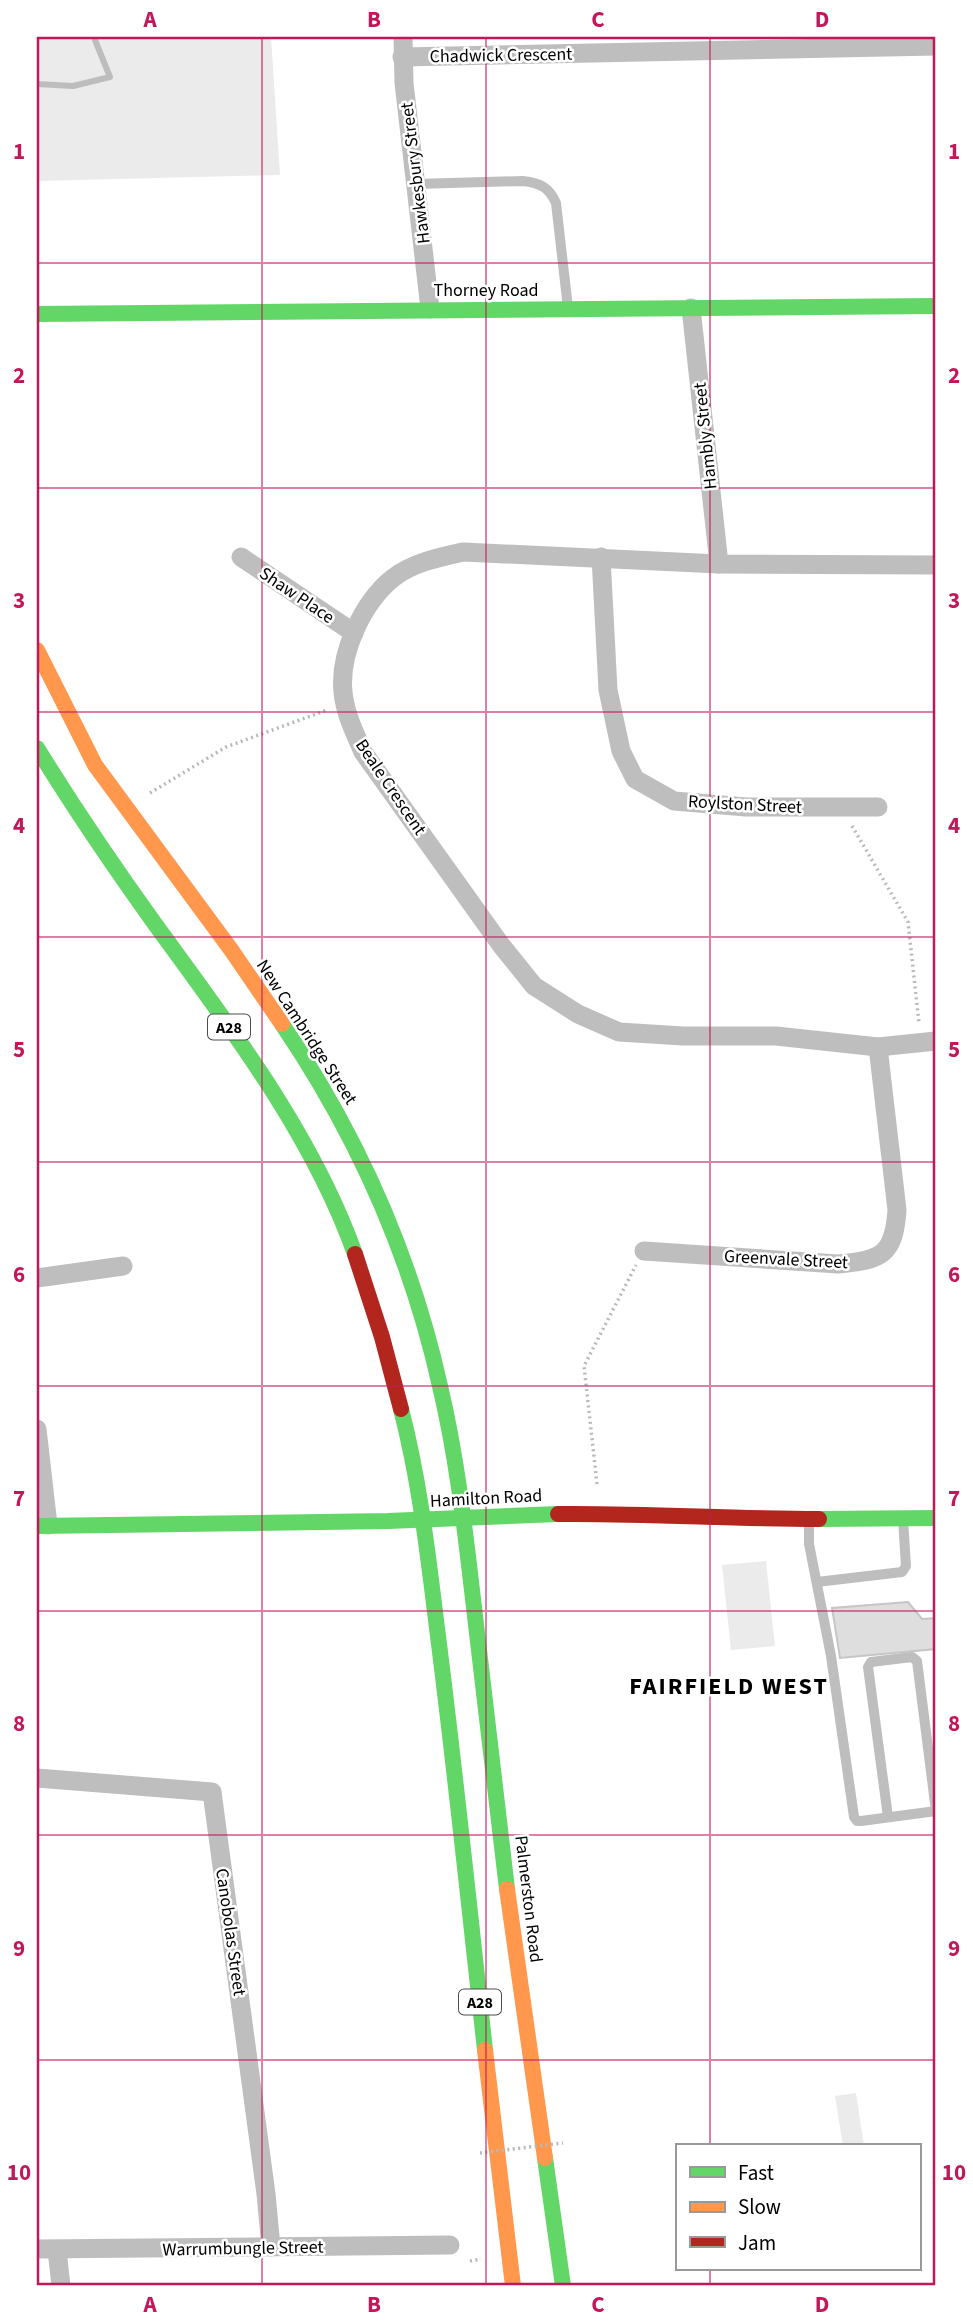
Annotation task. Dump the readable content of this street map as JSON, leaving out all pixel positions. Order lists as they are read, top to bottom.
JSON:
{
  "streets": {
    "main road": [
      "Thorney Road",
      "A28",
      "New Cambridge Street",
      "Hamilton Road",
      "Palmerston Road"
    ],
    "street": [
      "Chadwick Crescent",
      "Hawkesbury Street",
      "Hambly Street",
      "Shaw Place",
      "Beale Crescent",
      "Roylston Street",
      "Greenvale Street",
      "Canobolas Street",
      "Warrumbungle Street"
    ]
  },
  "crossings": [
    ["Chadwick Crescent", "Hawkesbury Street"],
    ["Hawkesbury Street", "Thorney Road"],
    ["Thorney Road", "Hambly Street"],
    ["Hambly Street", "Beale Crescent"],
    ["Shaw Place", "Beale Crescent"],
    ["Beale Crescent", "Roylston Street"],
    ["Beale Crescent", "Greenvale Street"],
    ["A28", "Hamilton Road"],
    ["New Cambridge Street", "Hamilton Road"],
    ["New Cambridge Street", "Palmerston Road"],
    ["Hamilton Road", "Palmerston Road"],
    ["Canobolas Street", "Warrumbungle Street"]
  ],
  "districts": ["FAIRFIELD WEST"],
  "legend": ["Fast", "Slow", "Jam"],
  "grid": {
    "columns": [
      "A",
      "B",
      "C",
      "D"
    ],
    "rows": [
      "1",
      "2",
      "3",
      "4",
      "5",
      "6",
      "7",
      "8",
      "9",
      "10"
    ]
  }
}
